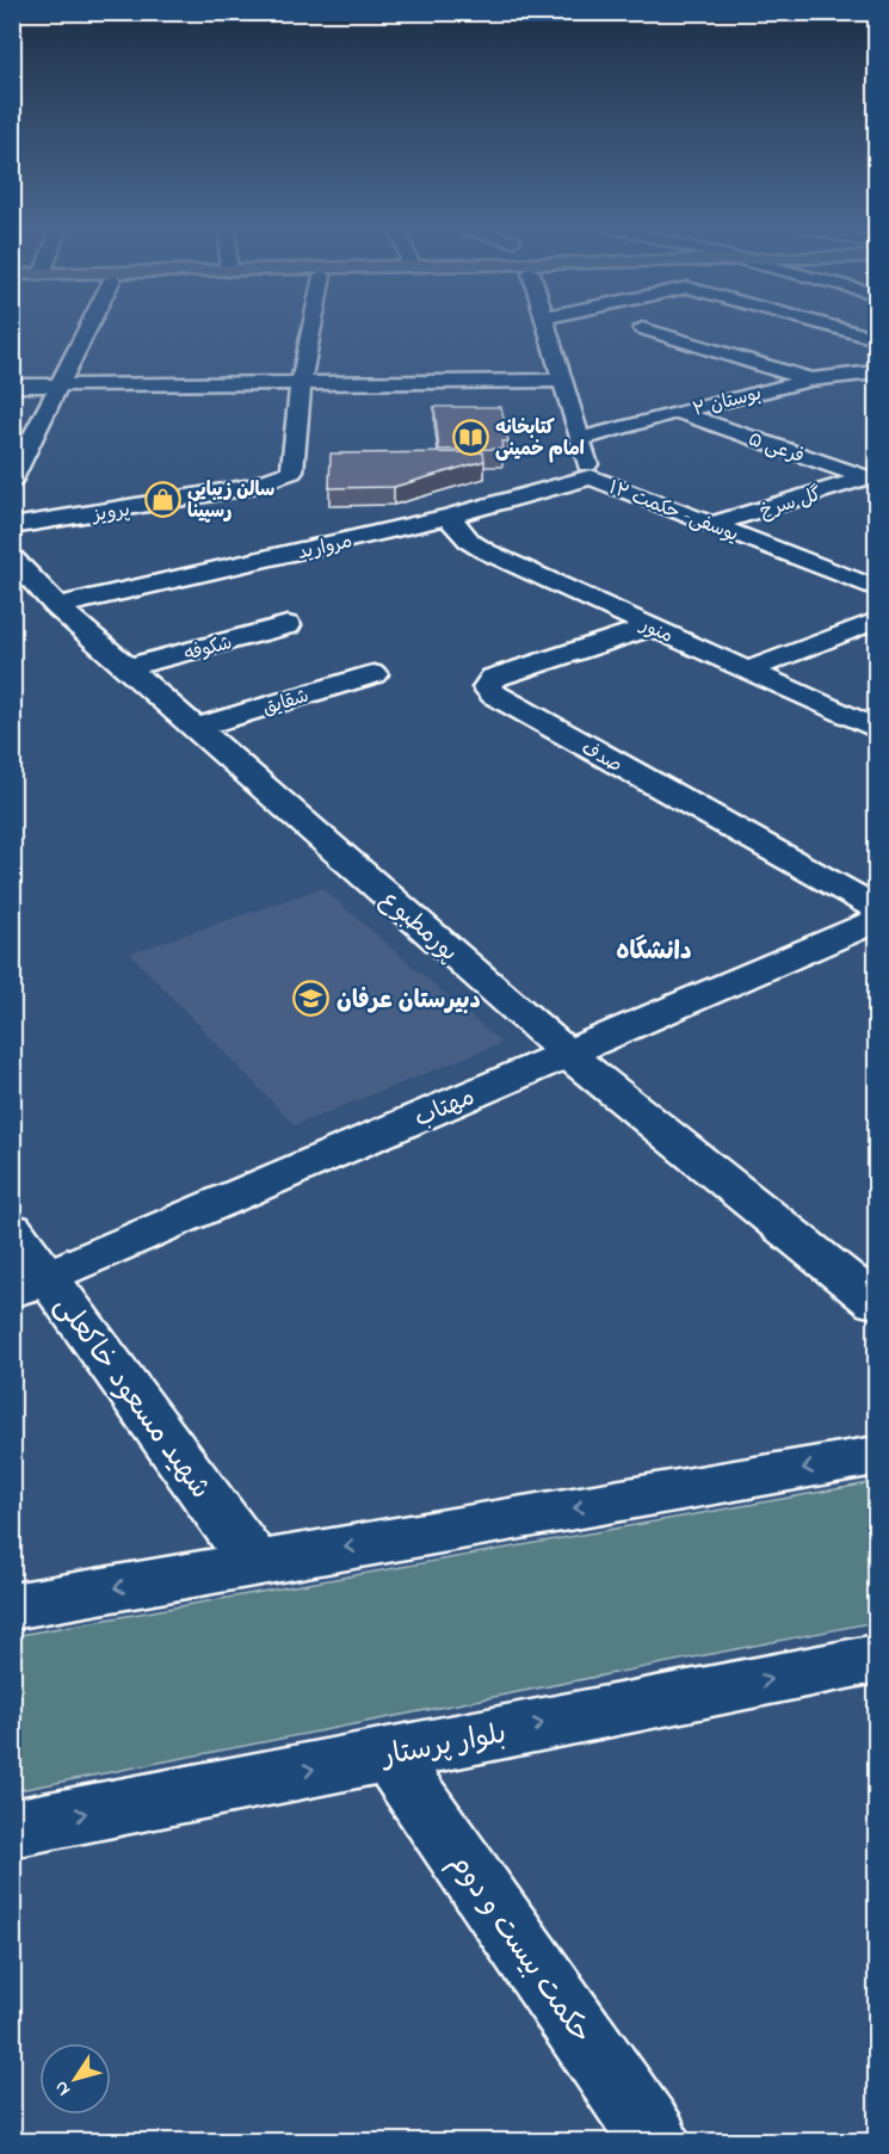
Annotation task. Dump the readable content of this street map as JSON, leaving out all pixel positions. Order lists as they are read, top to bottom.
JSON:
{
  "streets": {
    "street": [
      "بوستان ۲",
      "فرعی ۵",
      "گل سرخ",
      "یوسفی- حکمت ۱۲",
      "پرویز",
      "مروارید",
      "منور",
      "شکوفه",
      "شقایق",
      "صدف",
      "پورمطبوع",
      "مهتاب",
      "شهید مسعود خاکعلی",
      "بلوار پرستار",
      "حکمت بیست و دوم"
    ]
  },
  "crossings": [
    ["بوستان ۲", "فرعی ۵"],
    ["بوستان ۲", "یوسفی- حکمت ۱۲"],
    ["فرعی ۵", "گل سرخ"],
    ["گل سرخ", "یوسفی- حکمت ۱۲"],
    ["یوسفی- حکمت ۱۲", "مروارید"],
    ["مروارید", "منور"],
    ["مروارید", "پورمطبوع"],
    ["منور", "صدف"],
    ["شکوفه", "پورمطبوع"],
    ["شقایق", "پورمطبوع"],
    ["پورمطبوع", "مهتاب"],
    ["مهتاب", "شهید مسعود خاکعلی"],
    ["بلوار پرستار", "حکمت بیست و دوم"]
  ],
  "districts": ["دانشگاه"],
  "places": {
    "library": ["کتابخانه امام خمینی"],
    "shop": ["سالن زیبایی رسپینا"],
    "school or university": ["دبیرستان عرفان"]
  },
  "north": "bottom left"
}
